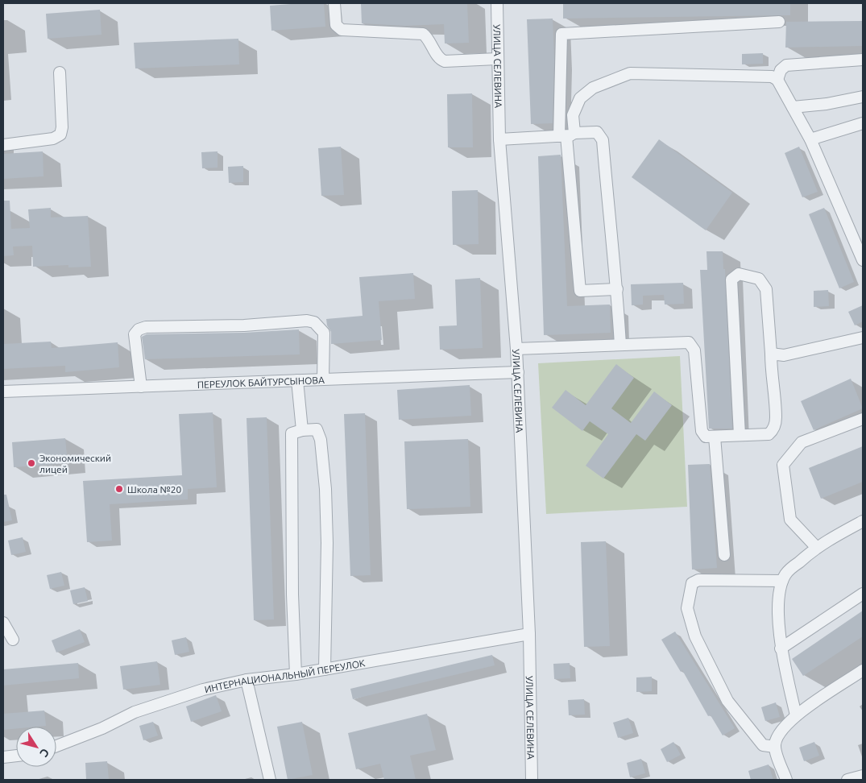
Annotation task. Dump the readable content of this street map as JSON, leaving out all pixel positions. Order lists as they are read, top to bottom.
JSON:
{
  "streets": {
    "street": ["УЛИЦА СЕЛЕВИНА", "ПЕРЕУЛОК БАЙТУРСЫНОВА", "ИНТЕРНАЦИОНАЛЬНЫЙ ПЕРЕУЛОК"]
  },
  "crossings": [
    ["УЛИЦА СЕЛЕВИНА", "ПЕРЕУЛОК БАЙТУРСЫНОВА"],
    ["УЛИЦА СЕЛЕВИНА", "ИНТЕРНАЦИОНАЛЬНЫЙ ПЕРЕУЛОК"]
  ],
  "places": ["Экономический лицей", "Школа №20"],
  "north": "bottom right"
}
